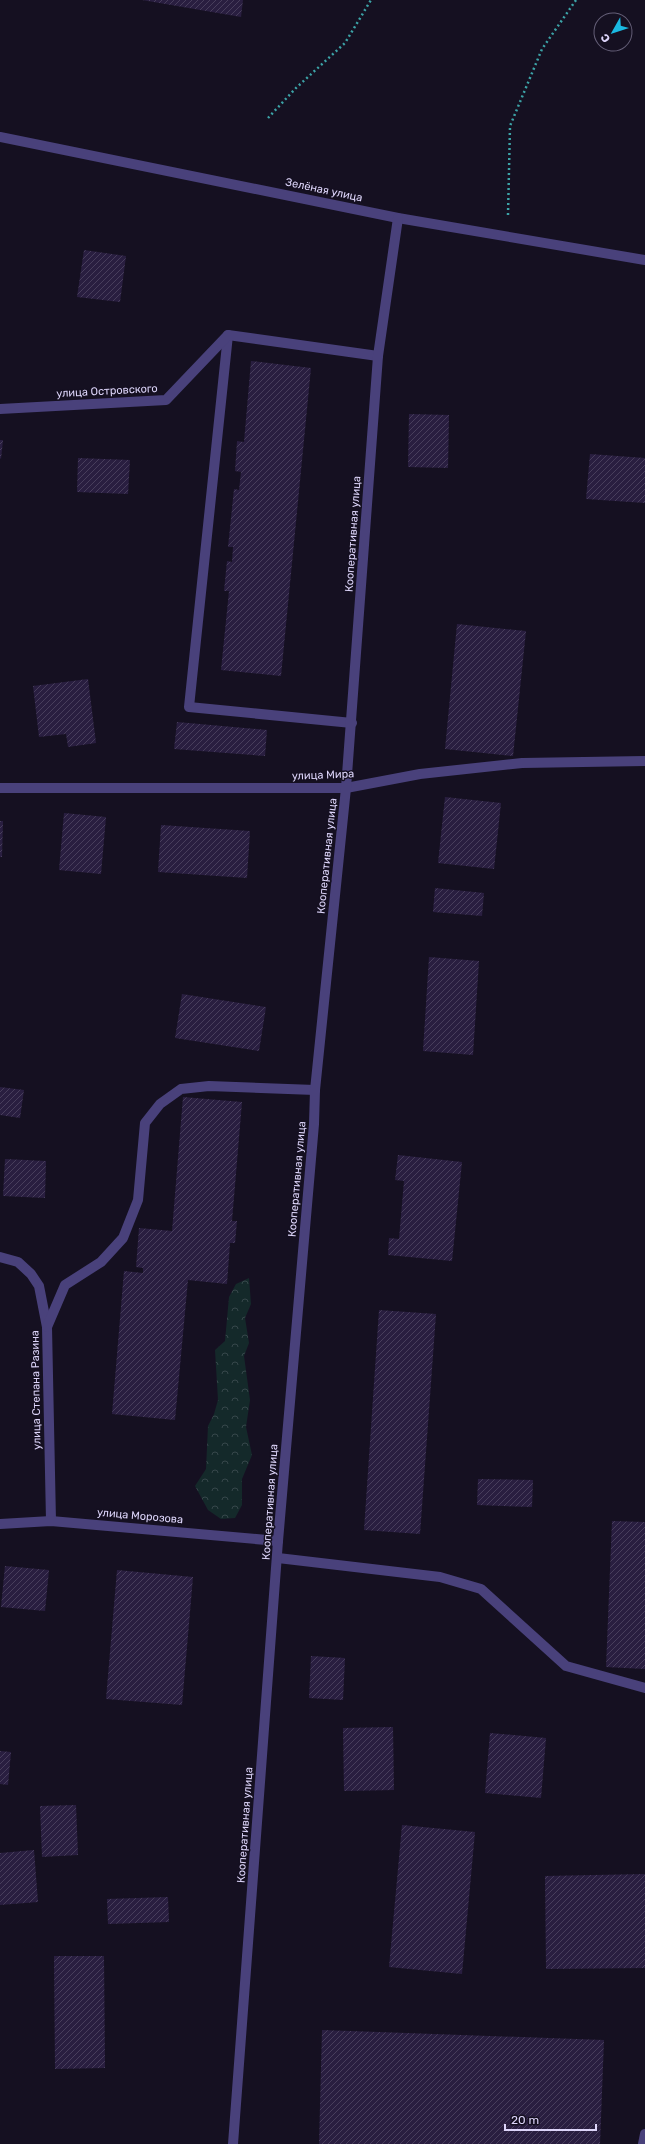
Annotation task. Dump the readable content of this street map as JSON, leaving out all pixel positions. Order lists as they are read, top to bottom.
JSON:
{
  "streets": {
    "street": [
      "Зелёная улица",
      "улица Островского",
      "Кооперативная улица",
      "улица Мира",
      "улица Степана Разина",
      "улица Морозова"
    ]
  },
  "crossings": [
    ["Зелёная улица", "Кооперативная улица"],
    ["Кооперативная улица", "улица Мира"],
    ["Кооперативная улица", "улица Морозова"],
    ["улица Степана Разина", "улица Морозова"]
  ],
  "scale_bar": "20 m",
  "north": "bottom left"
}
